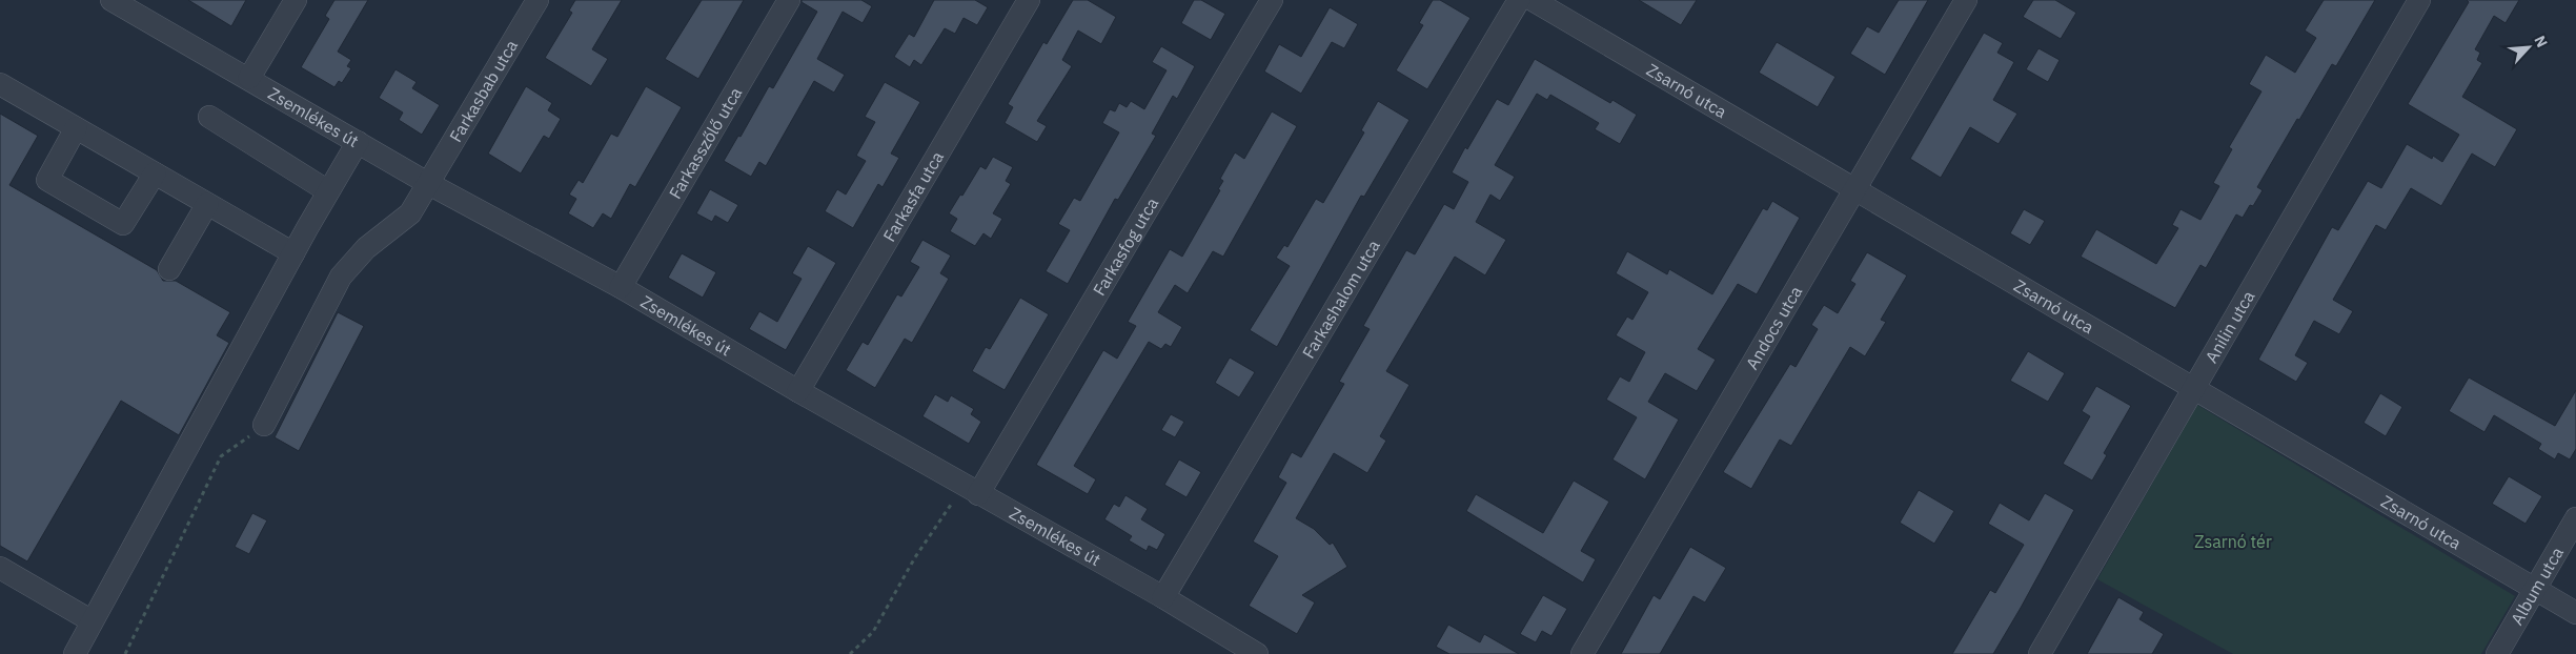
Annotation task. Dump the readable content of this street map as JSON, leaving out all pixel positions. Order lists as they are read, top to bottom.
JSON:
{
  "streets": {
    "street": [
      "Zsarnó utca",
      "Farkasbab utca",
      "Zsemlékes út",
      "Farkasszőlő utca",
      "Farkasfa utca",
      "Farkasfog utca",
      "Farkashalom utca",
      "Andocs utca",
      "Anilin utca",
      "Album utca"
    ]
  },
  "crossings": [
    ["Zsarnó utca", "Andocs utca"],
    ["Zsarnó utca", "Anilin utca"],
    ["Zsarnó utca", "Album utca"],
    ["Farkasbab utca", "Zsemlékes út"],
    ["Zsemlékes út", "Farkasszőlő utca"],
    ["Zsemlékes út", "Farkasfa utca"],
    ["Zsemlékes út", "Farkasfog utca"],
    ["Zsemlékes út", "Farkashalom utca"]
  ],
  "parks": ["Zsarnó tér"],
  "north": "top right"
}
